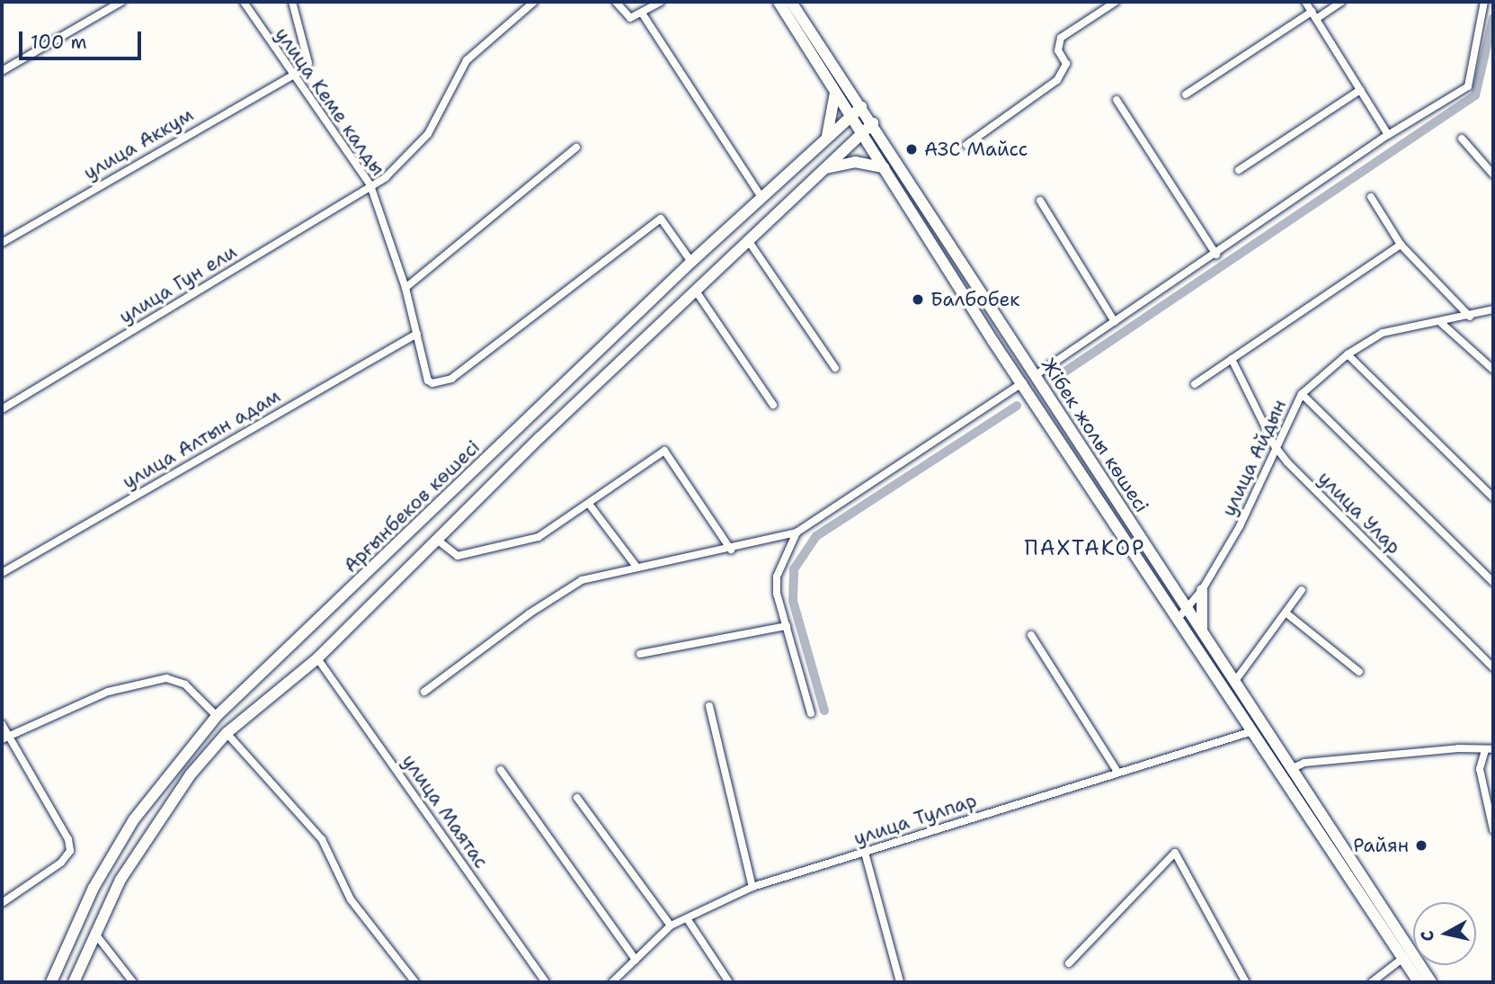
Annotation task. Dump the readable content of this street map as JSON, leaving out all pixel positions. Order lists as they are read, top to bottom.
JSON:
{
  "streets": {
    "main road": ["Жібек жолы көшесі", "Арғынбеков көшесі"],
    "street": [
      "улица Кеме калды",
      "улица Аккум",
      "улица Гун ели",
      "улица Алтын адам",
      "улица Айдын",
      "улица Улар",
      "улица Маятас",
      "улица Тулпар"
    ]
  },
  "crossings": [
    ["улица Кеме калды", "улица Аккум"],
    ["улица Кеме калды", "улица Гун ели"],
    ["улица Кеме калды", "улица Алтын адам"],
    ["улица Кеме калды", "Арғынбеков көшесі"],
    ["Жібек жолы көшесі", "улица Айдын"],
    ["Жібек жолы көшесі", "Арғынбеков көшесі"],
    ["Жібек жолы көшесі", "улица Тулпар"],
    ["улица Айдын", "улица Улар"]
  ],
  "districts": ["ПАХТАКОР"],
  "places": ["АЗС Майсс", "Балбобек", "Райян"],
  "scale_bar": "100 m",
  "north": "left"
}
